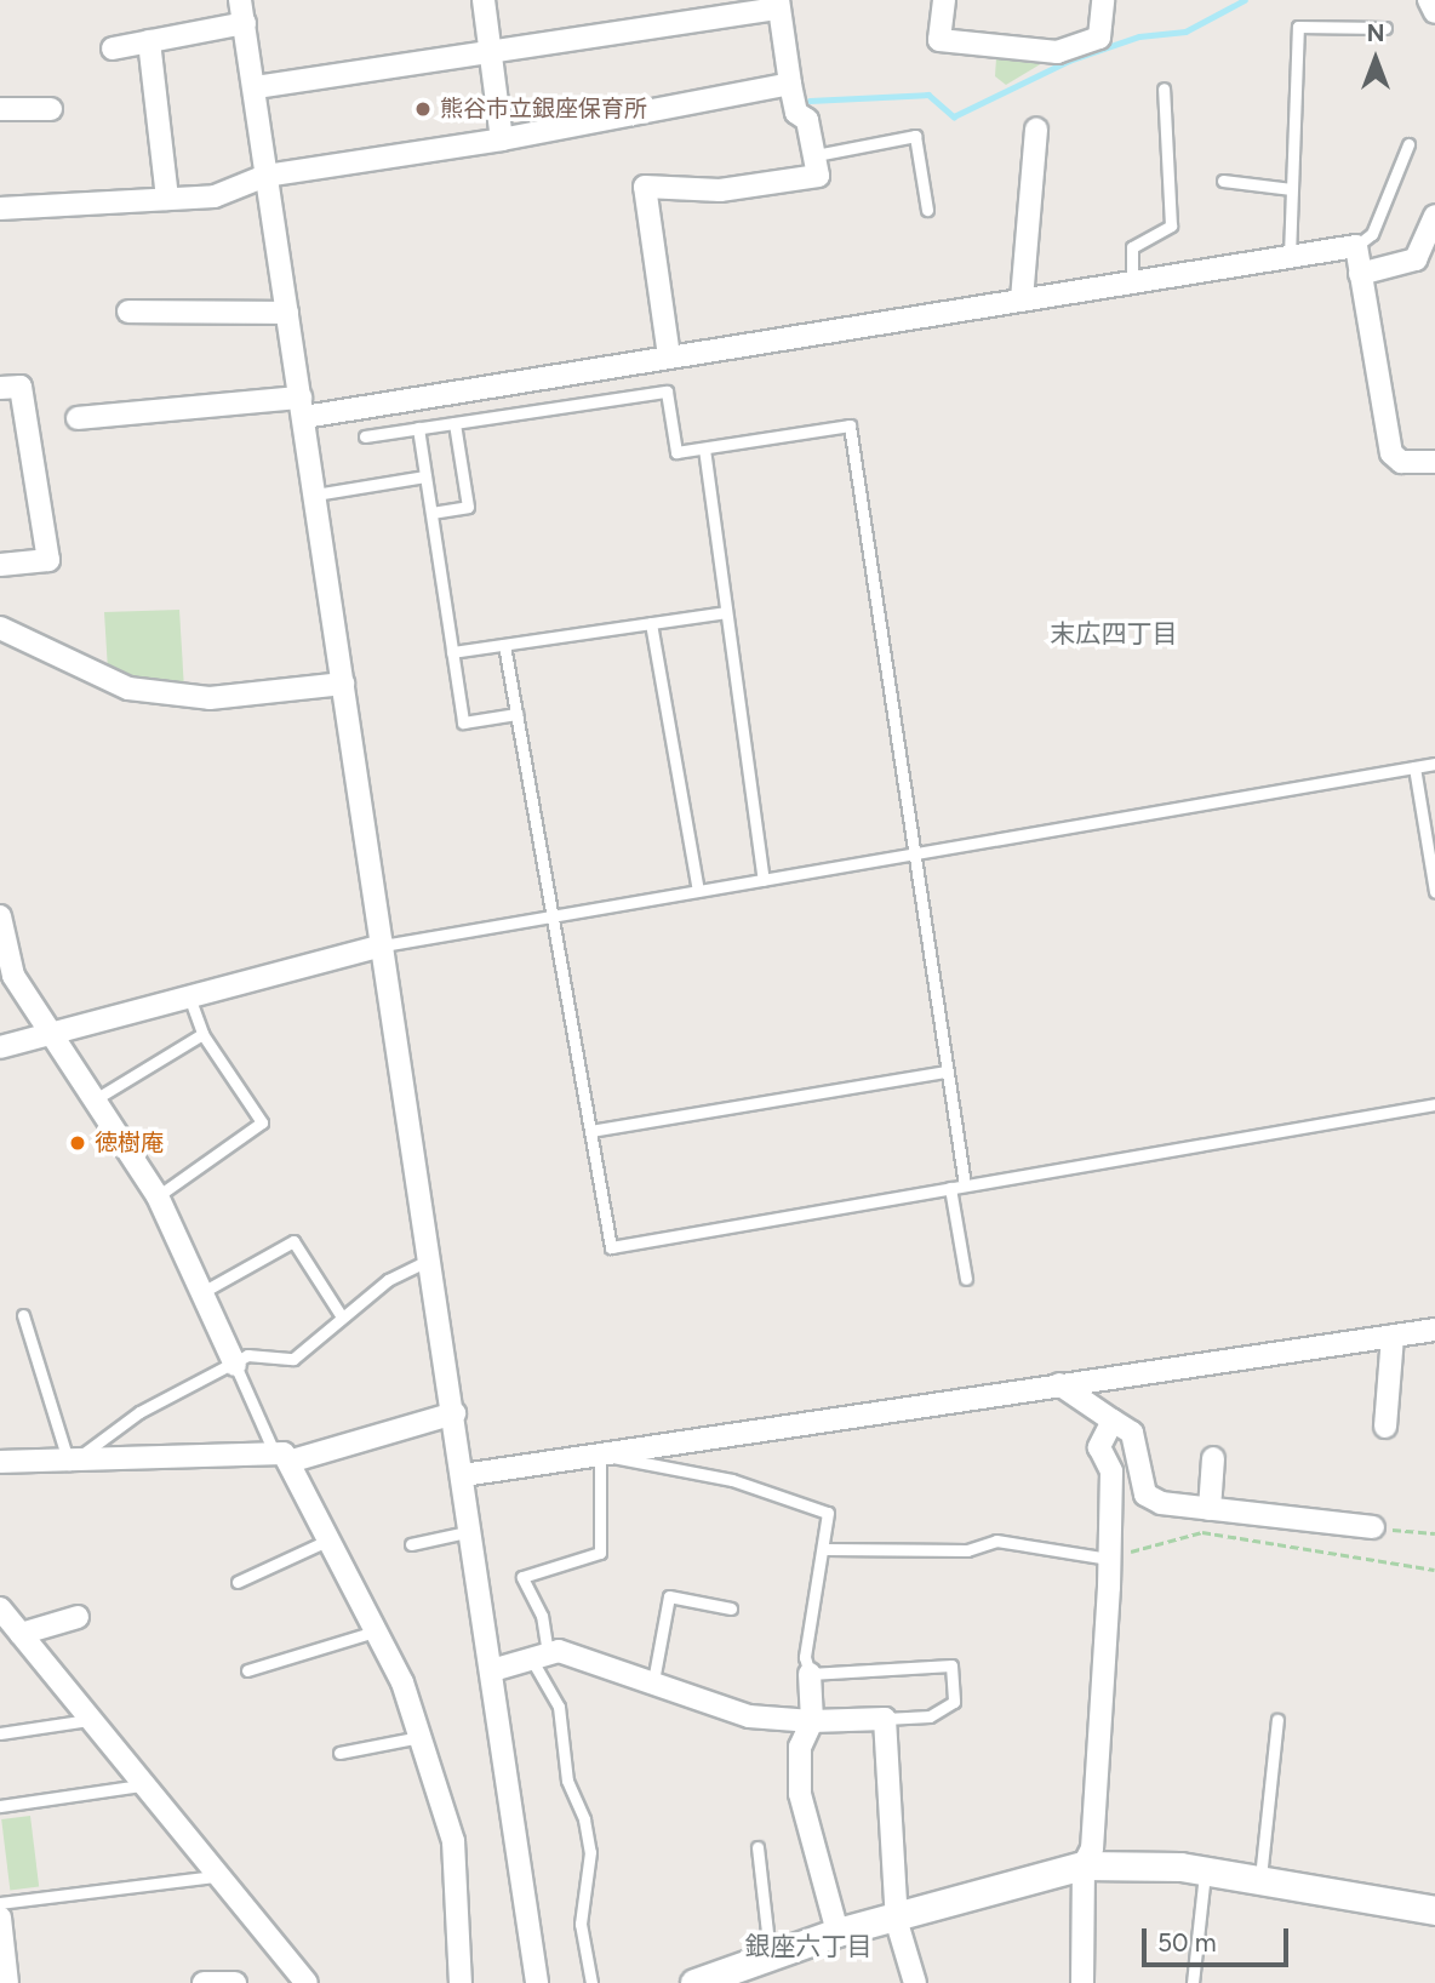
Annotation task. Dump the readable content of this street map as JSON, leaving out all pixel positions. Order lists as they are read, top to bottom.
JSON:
{
  "districts": ["末広四丁目", "銀座六丁目"],
  "places": ["熊谷市立銀座保育所", "徳樹庵"],
  "scale_bar": "50 m",
  "north": "top"
}
